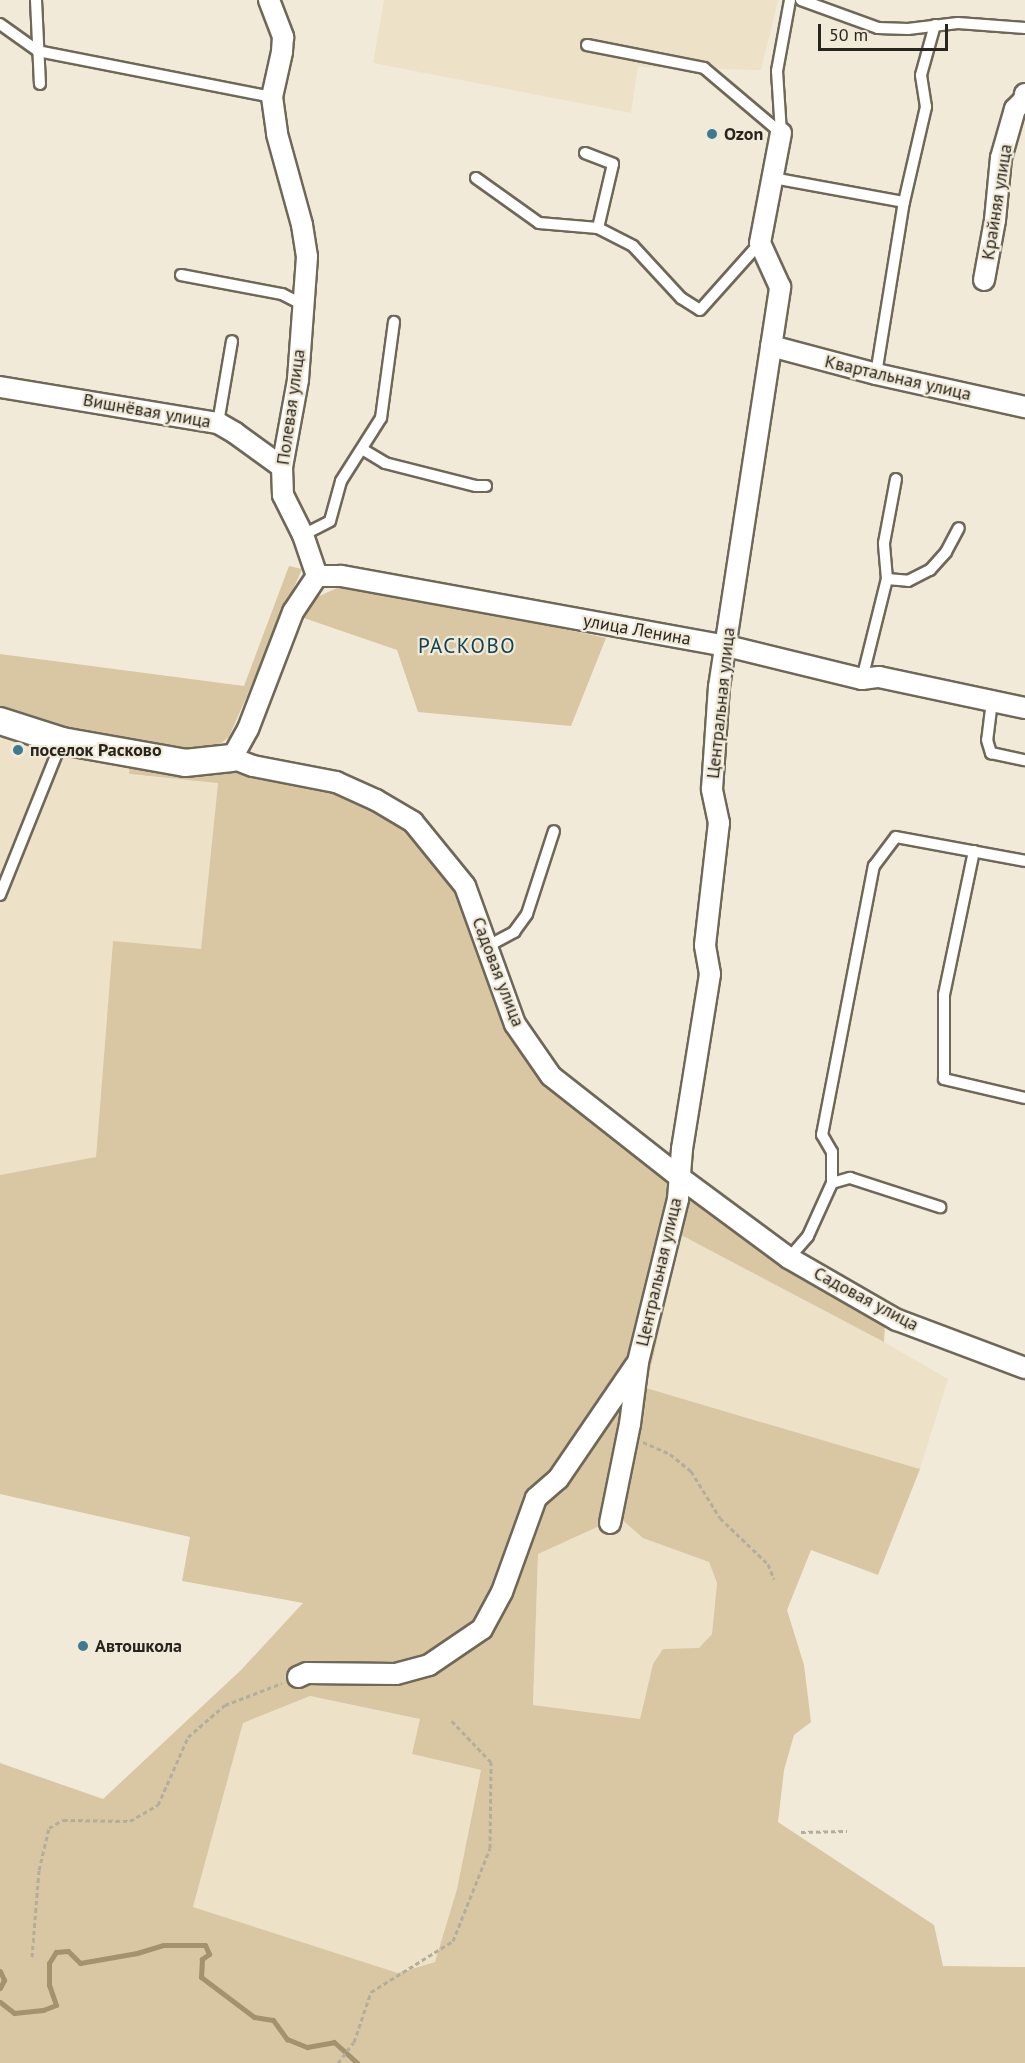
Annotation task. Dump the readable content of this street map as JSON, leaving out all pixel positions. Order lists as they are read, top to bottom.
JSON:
{
  "streets": {
    "street": [
      "Крайняя улица",
      "Квартальная улица",
      "Полевая улица",
      "Вишнёвая улица",
      "улица Ленина",
      "Центральная улица",
      "Садовая улица"
    ]
  },
  "crossings": [
    ["Квартальная улица", "Центральная улица"],
    ["Полевая улица", "Вишнёвая улица"],
    ["Полевая улица", "улица Ленина"],
    ["улица Ленина", "Центральная улица"],
    ["Центральная улица", "Садовая улица"]
  ],
  "districts": ["РАСКОВО"],
  "places": ["Ozon", "поселок Расково", "Автошкола"],
  "scale_bar": "50 m"
}
